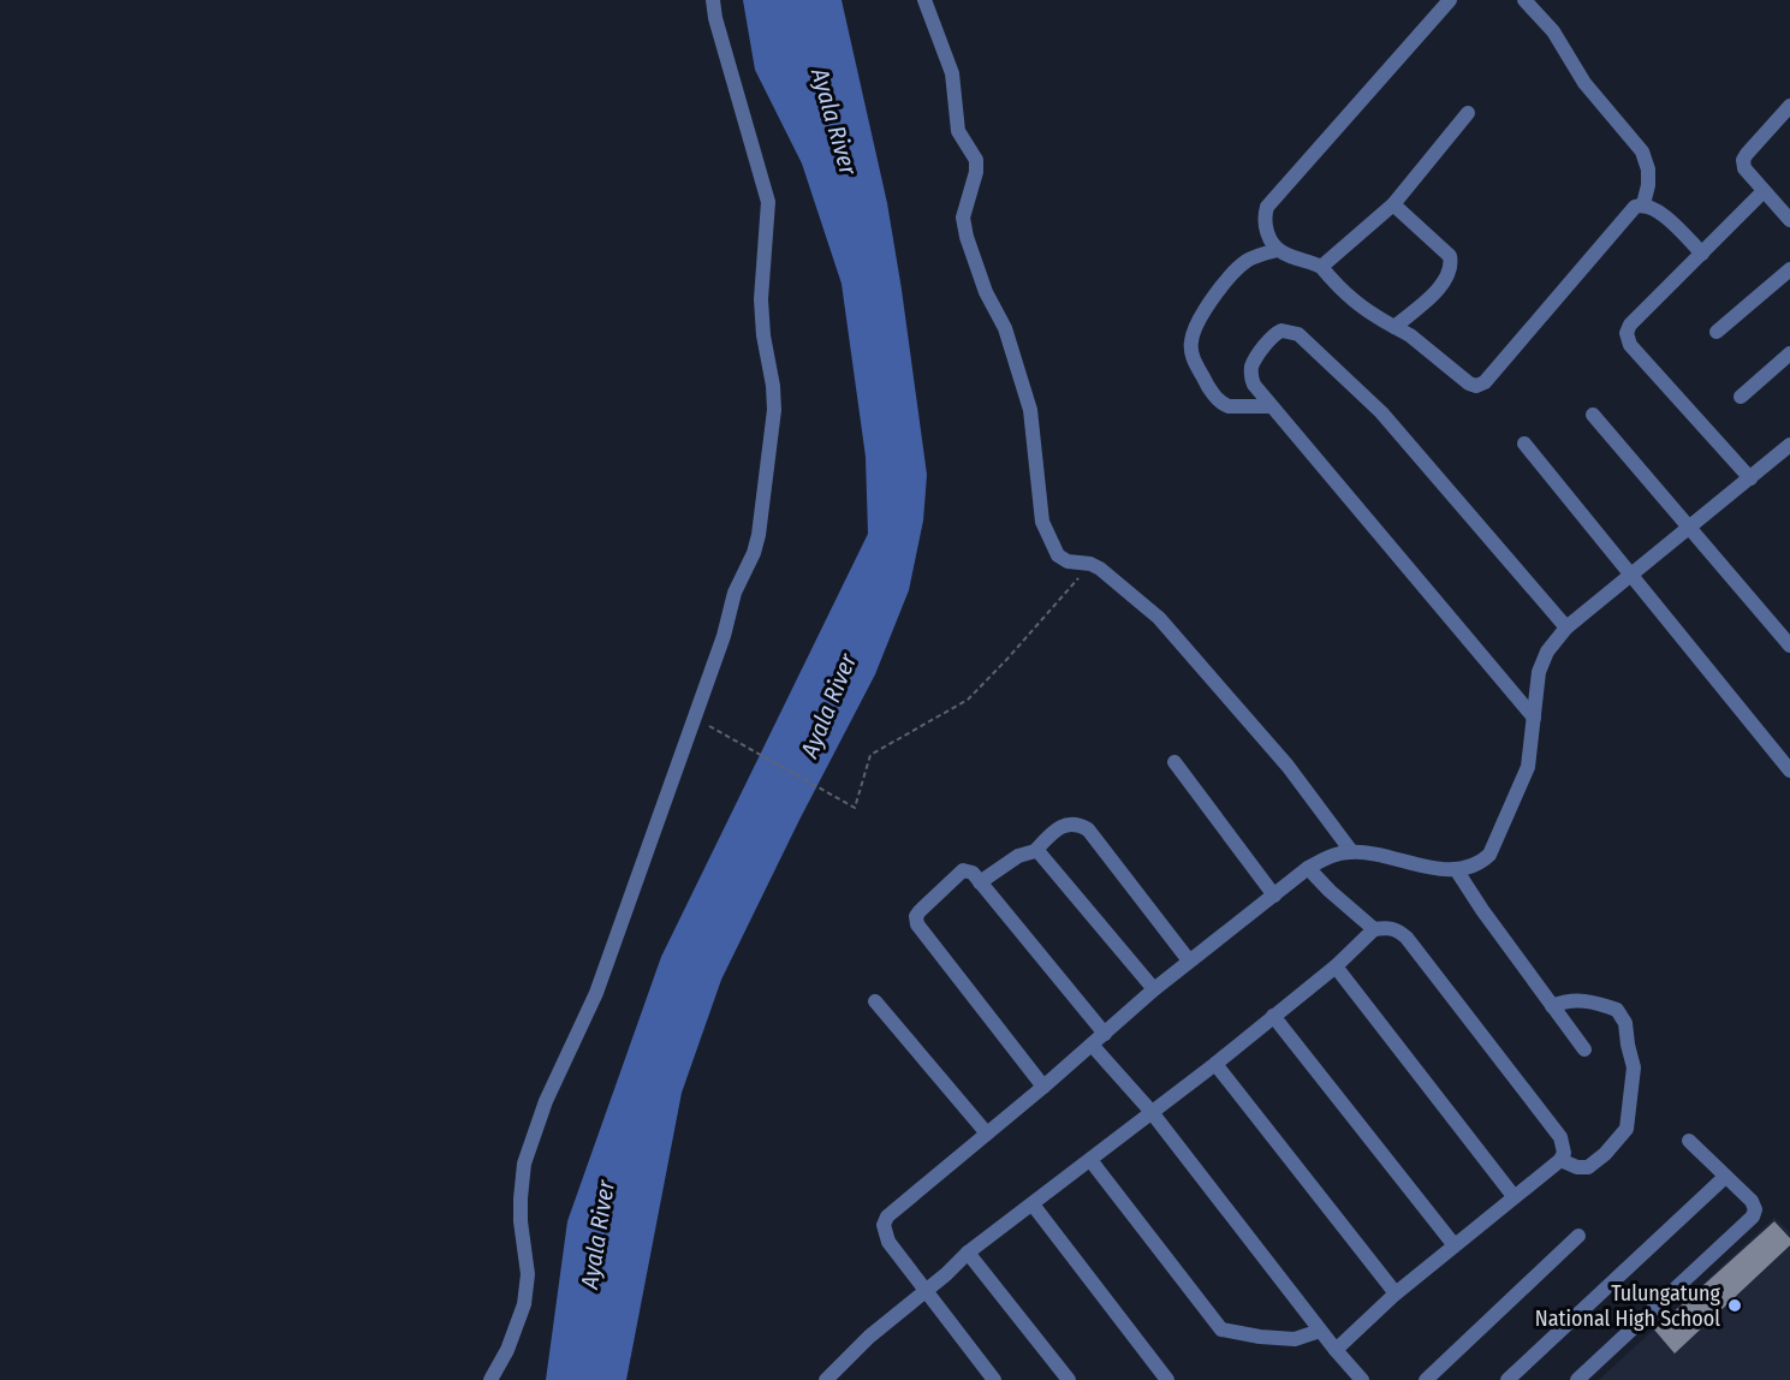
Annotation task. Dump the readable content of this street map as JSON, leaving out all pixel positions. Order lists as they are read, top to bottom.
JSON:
{
  "water": ["Ayala River"],
  "places": ["Tulungatung National High School"]
}
